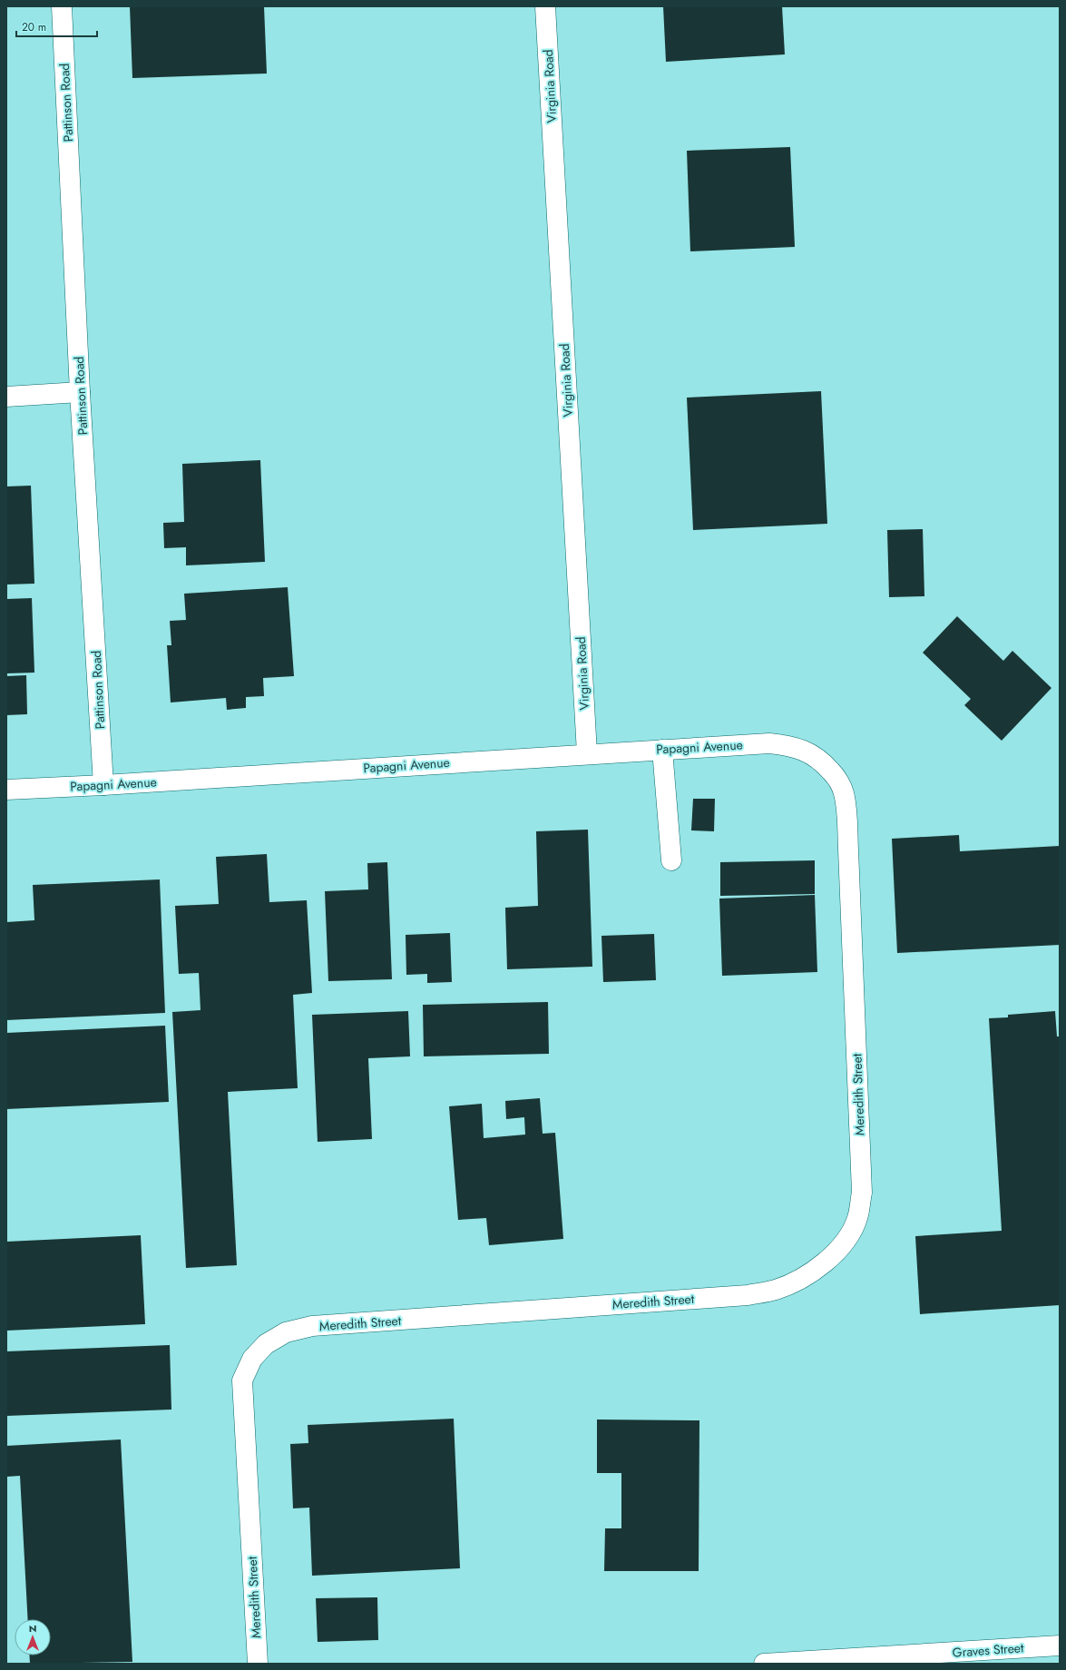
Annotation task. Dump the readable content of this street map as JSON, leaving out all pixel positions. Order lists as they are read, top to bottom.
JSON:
{
  "streets": {
    "street": [
      "Virginia Road",
      "Pattinson Road",
      "Papagni Avenue",
      "Meredith Street",
      "Graves Street"
    ]
  },
  "crossings": [
    ["Virginia Road", "Papagni Avenue"],
    ["Pattinson Road", "Papagni Avenue"],
    ["Papagni Avenue", "Meredith Street"]
  ],
  "scale_bar": "20 m",
  "north": "top"
}
